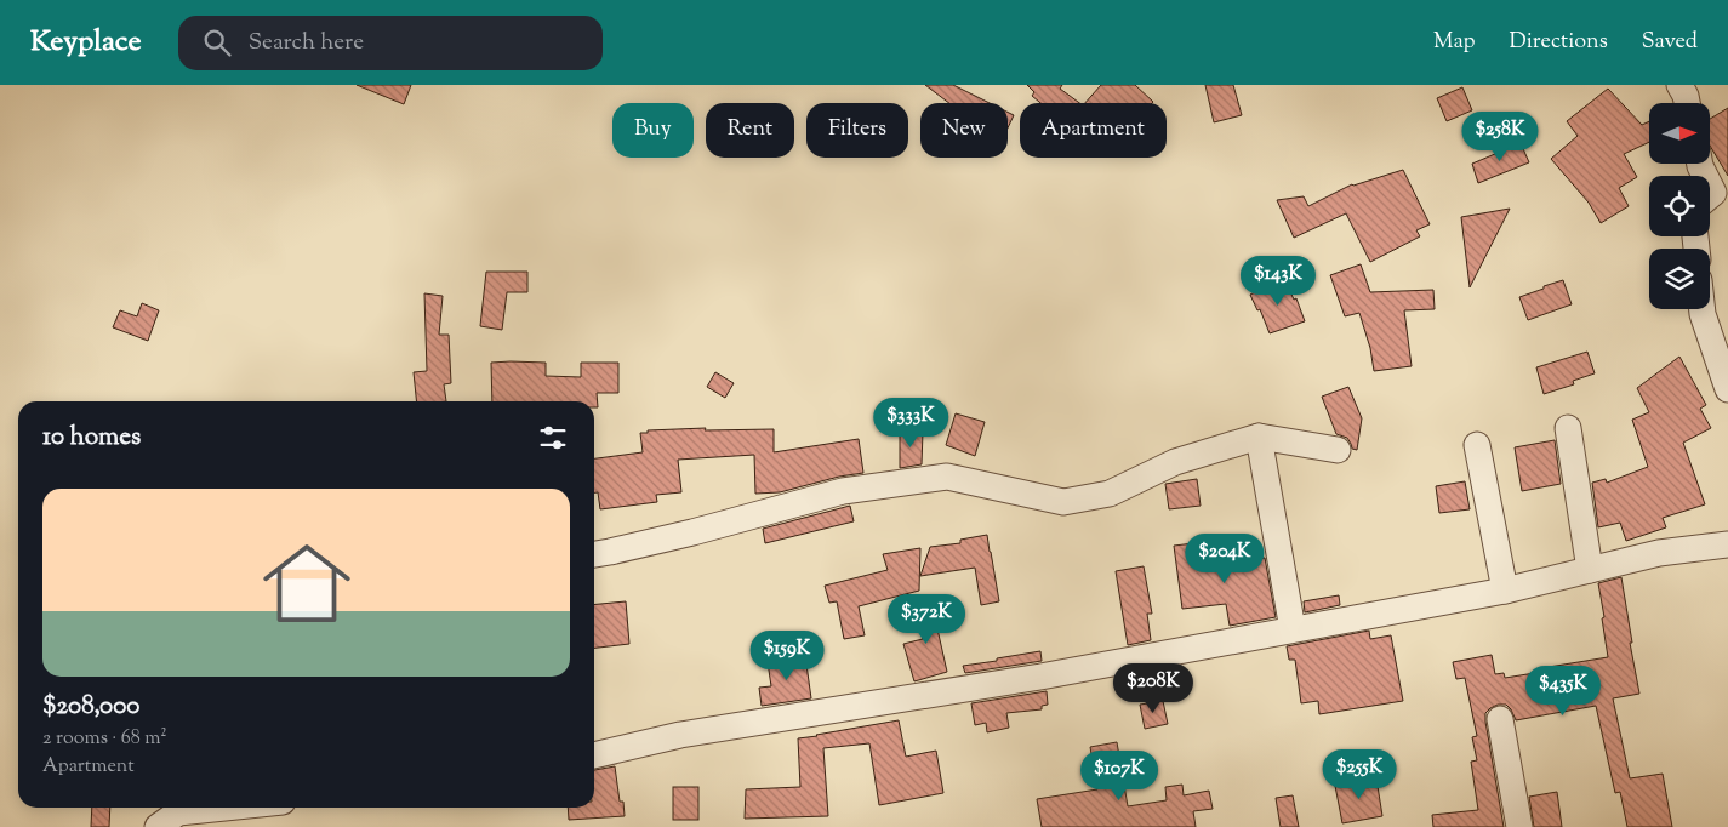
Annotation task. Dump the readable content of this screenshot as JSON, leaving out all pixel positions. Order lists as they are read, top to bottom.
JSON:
{
  "north": "right",
  "page": {
    "header": "Keyplace",
    "search": "Search here",
    "nav": ["Map", "Directions", "Saved"],
    "chip": [
      "Buy",
      "Rent",
      "Filters",
      "New",
      "Apartment"
    ],
    "price": [
      "$258K",
      "$143K",
      "$333K",
      "$204K",
      "$372K",
      "$159K",
      "$208K",
      "$435K",
      "$255K",
      "$107K"
    ],
    "heading": "10 homes",
    "list": [
      {
        "name": "$208,000",
        "note": "2 rooms · 68 m² · Apartment"
      }
    ]
  }
}
